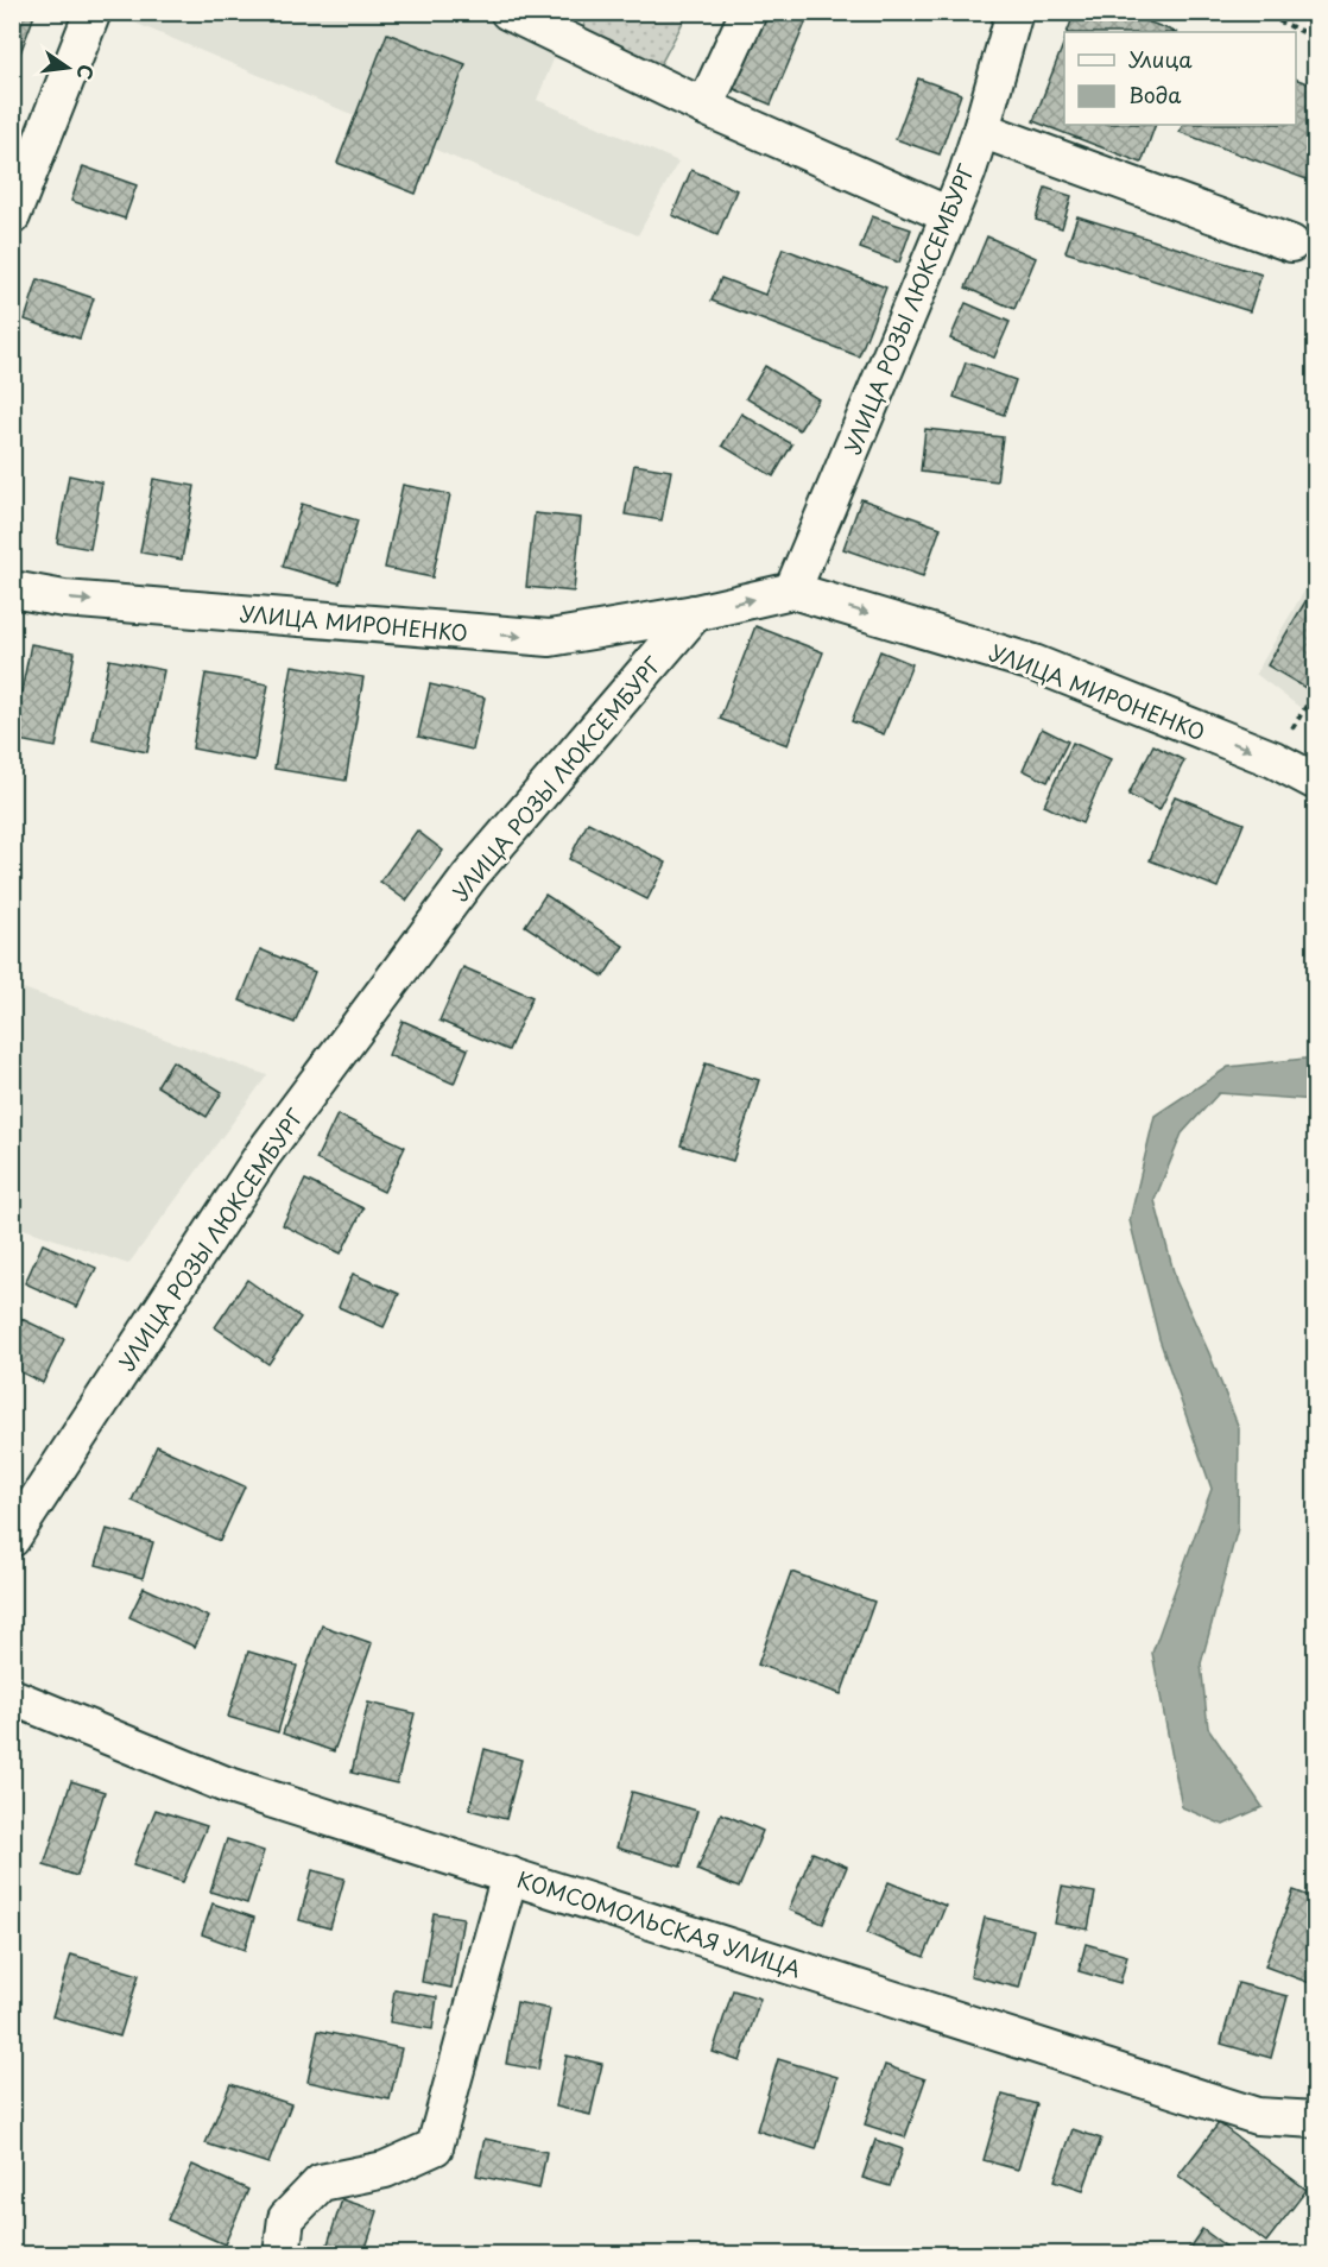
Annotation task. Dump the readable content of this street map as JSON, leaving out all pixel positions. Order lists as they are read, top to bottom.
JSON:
{
  "streets": {
    "street": ["УЛИЦА РОЗЫ ЛЮКСЕМБУРГ", "УЛИЦА МИРОНЕНКО", "КОМСОМОЛЬСКАЯ УЛИЦА"]
  },
  "crossings": [
    ["УЛИЦА РОЗЫ ЛЮКСЕМБУРГ", "УЛИЦА МИРОНЕНКО"]
  ],
  "one_way": ["УЛИЦА МИРОНЕНКО"],
  "legend": ["Улица", "Вода"],
  "north": "right"
}
